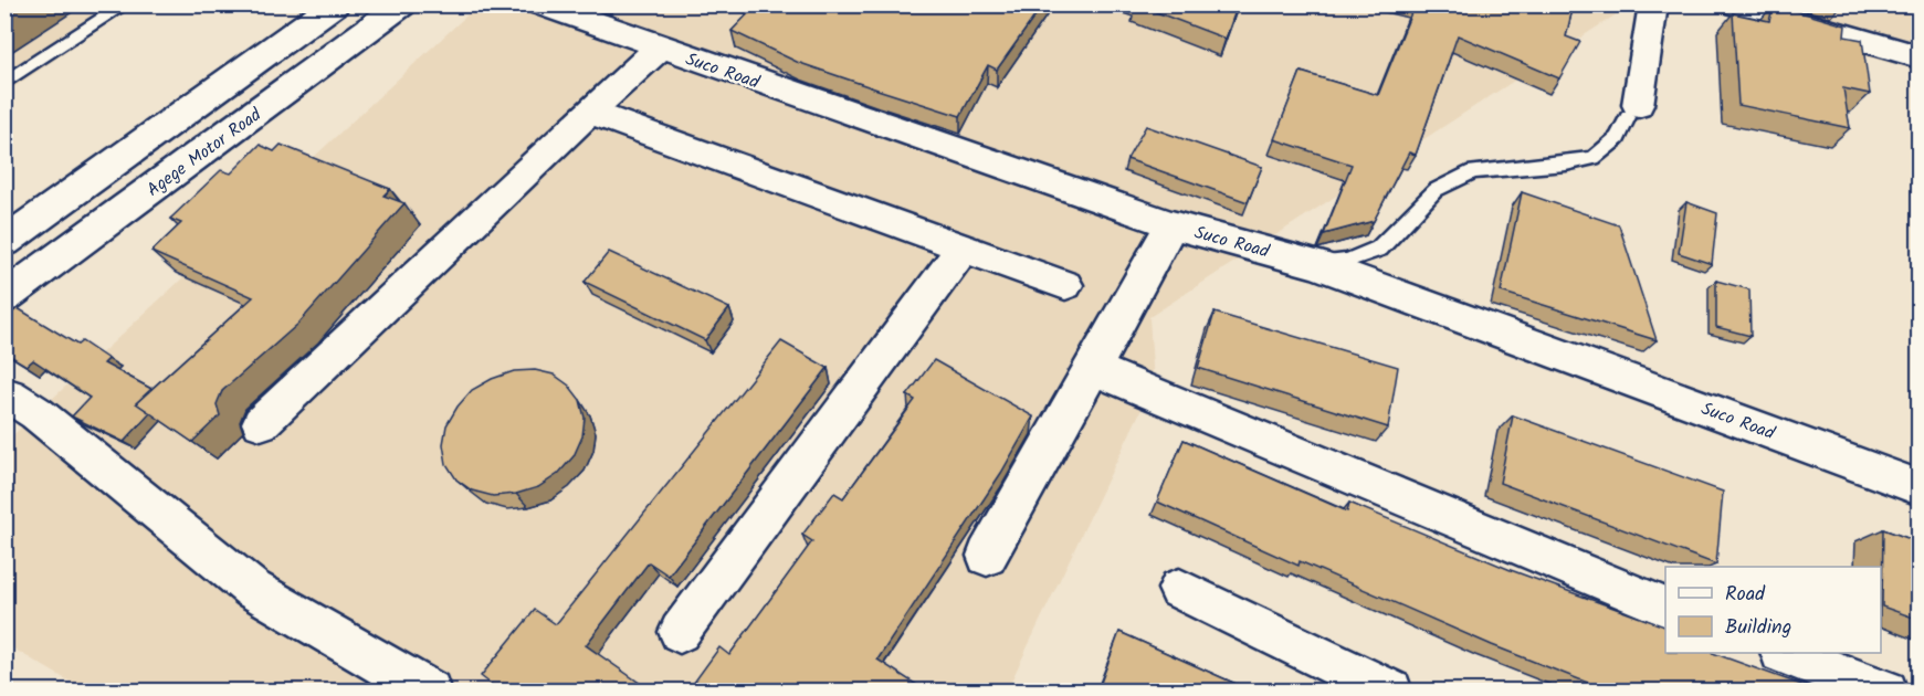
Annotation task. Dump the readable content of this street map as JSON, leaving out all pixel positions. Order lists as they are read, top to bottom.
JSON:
{
  "streets": {
    "street": ["Suco Road", "Agege Motor Road"]
  },
  "legend": ["Road", "Building"]
}
